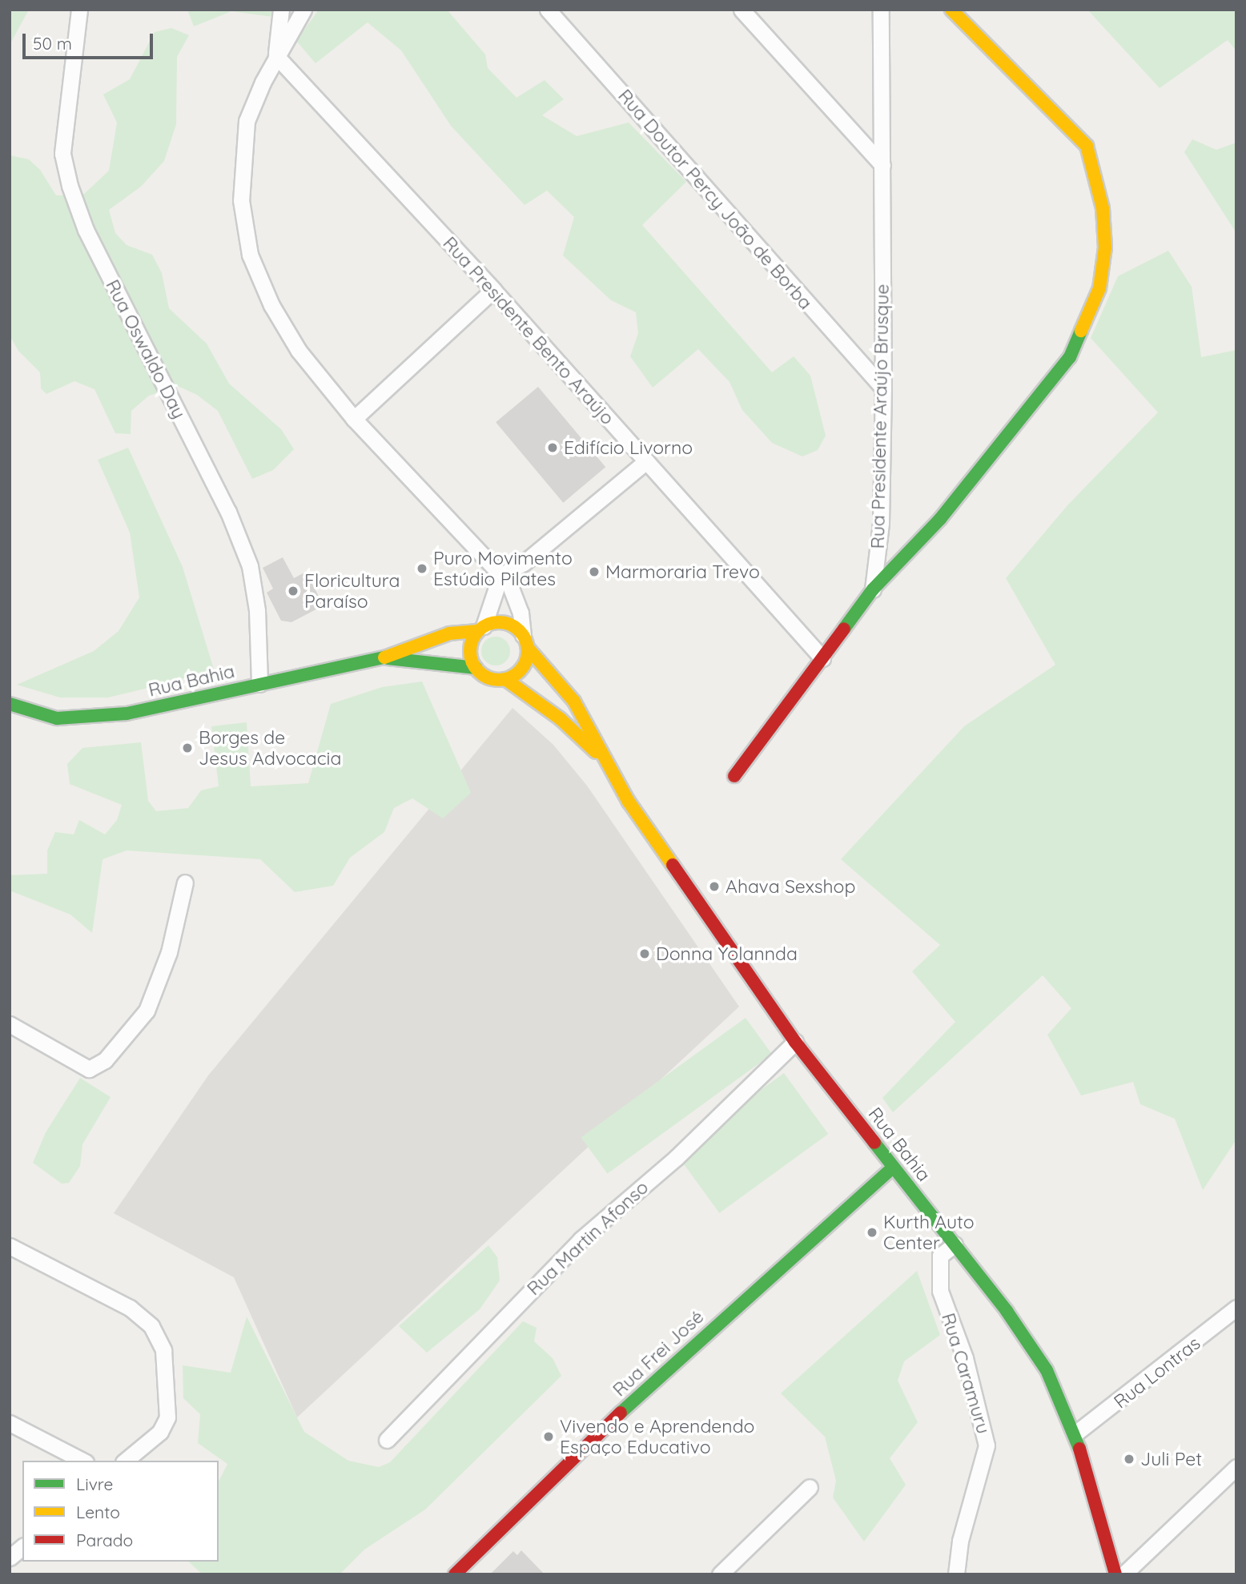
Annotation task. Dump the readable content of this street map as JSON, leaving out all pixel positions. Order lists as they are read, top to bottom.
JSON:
{
  "streets": {
    "main road": ["Rua Presidente Araújo Brusque", "Rua Bahia", "Rua Frei José"],
    "street": [
      "Rua Doutor Percy João de Borba",
      "Rua Presidente Bento Araújo",
      "Rua Oswaldo Day",
      "Rua Martin Afonso",
      "Rua Lontras",
      "Rua Caramuru"
    ]
  },
  "crossings": [
    ["Rua Doutor Percy João de Borba", "Rua Presidente Araújo Brusque"],
    ["Rua Presidente Bento Araújo", "Rua Presidente Araújo Brusque"],
    ["Rua Oswaldo Day", "Rua Bahia"],
    ["Rua Bahia", "Rua Martin Afonso"],
    ["Rua Bahia", "Rua Frei José"],
    ["Rua Bahia", "Rua Lontras"],
    ["Rua Bahia", "Rua Caramuru"]
  ],
  "places": [
    "Edifício Livorno",
    "Puro Movimento Estúdio Pilates",
    "Marmoraria Trevo",
    "Floricultura Paraíso",
    "Borges de Jesus Advocacia",
    "Ahava Sexshop",
    "Donna Yolannda",
    "Kurth Auto Center",
    "Vivendo e Aprendendo Espaço Educativo",
    "Juli Pet"
  ],
  "legend": ["Livre", "Lento", "Parado"],
  "scale_bar": "50 m"
}
